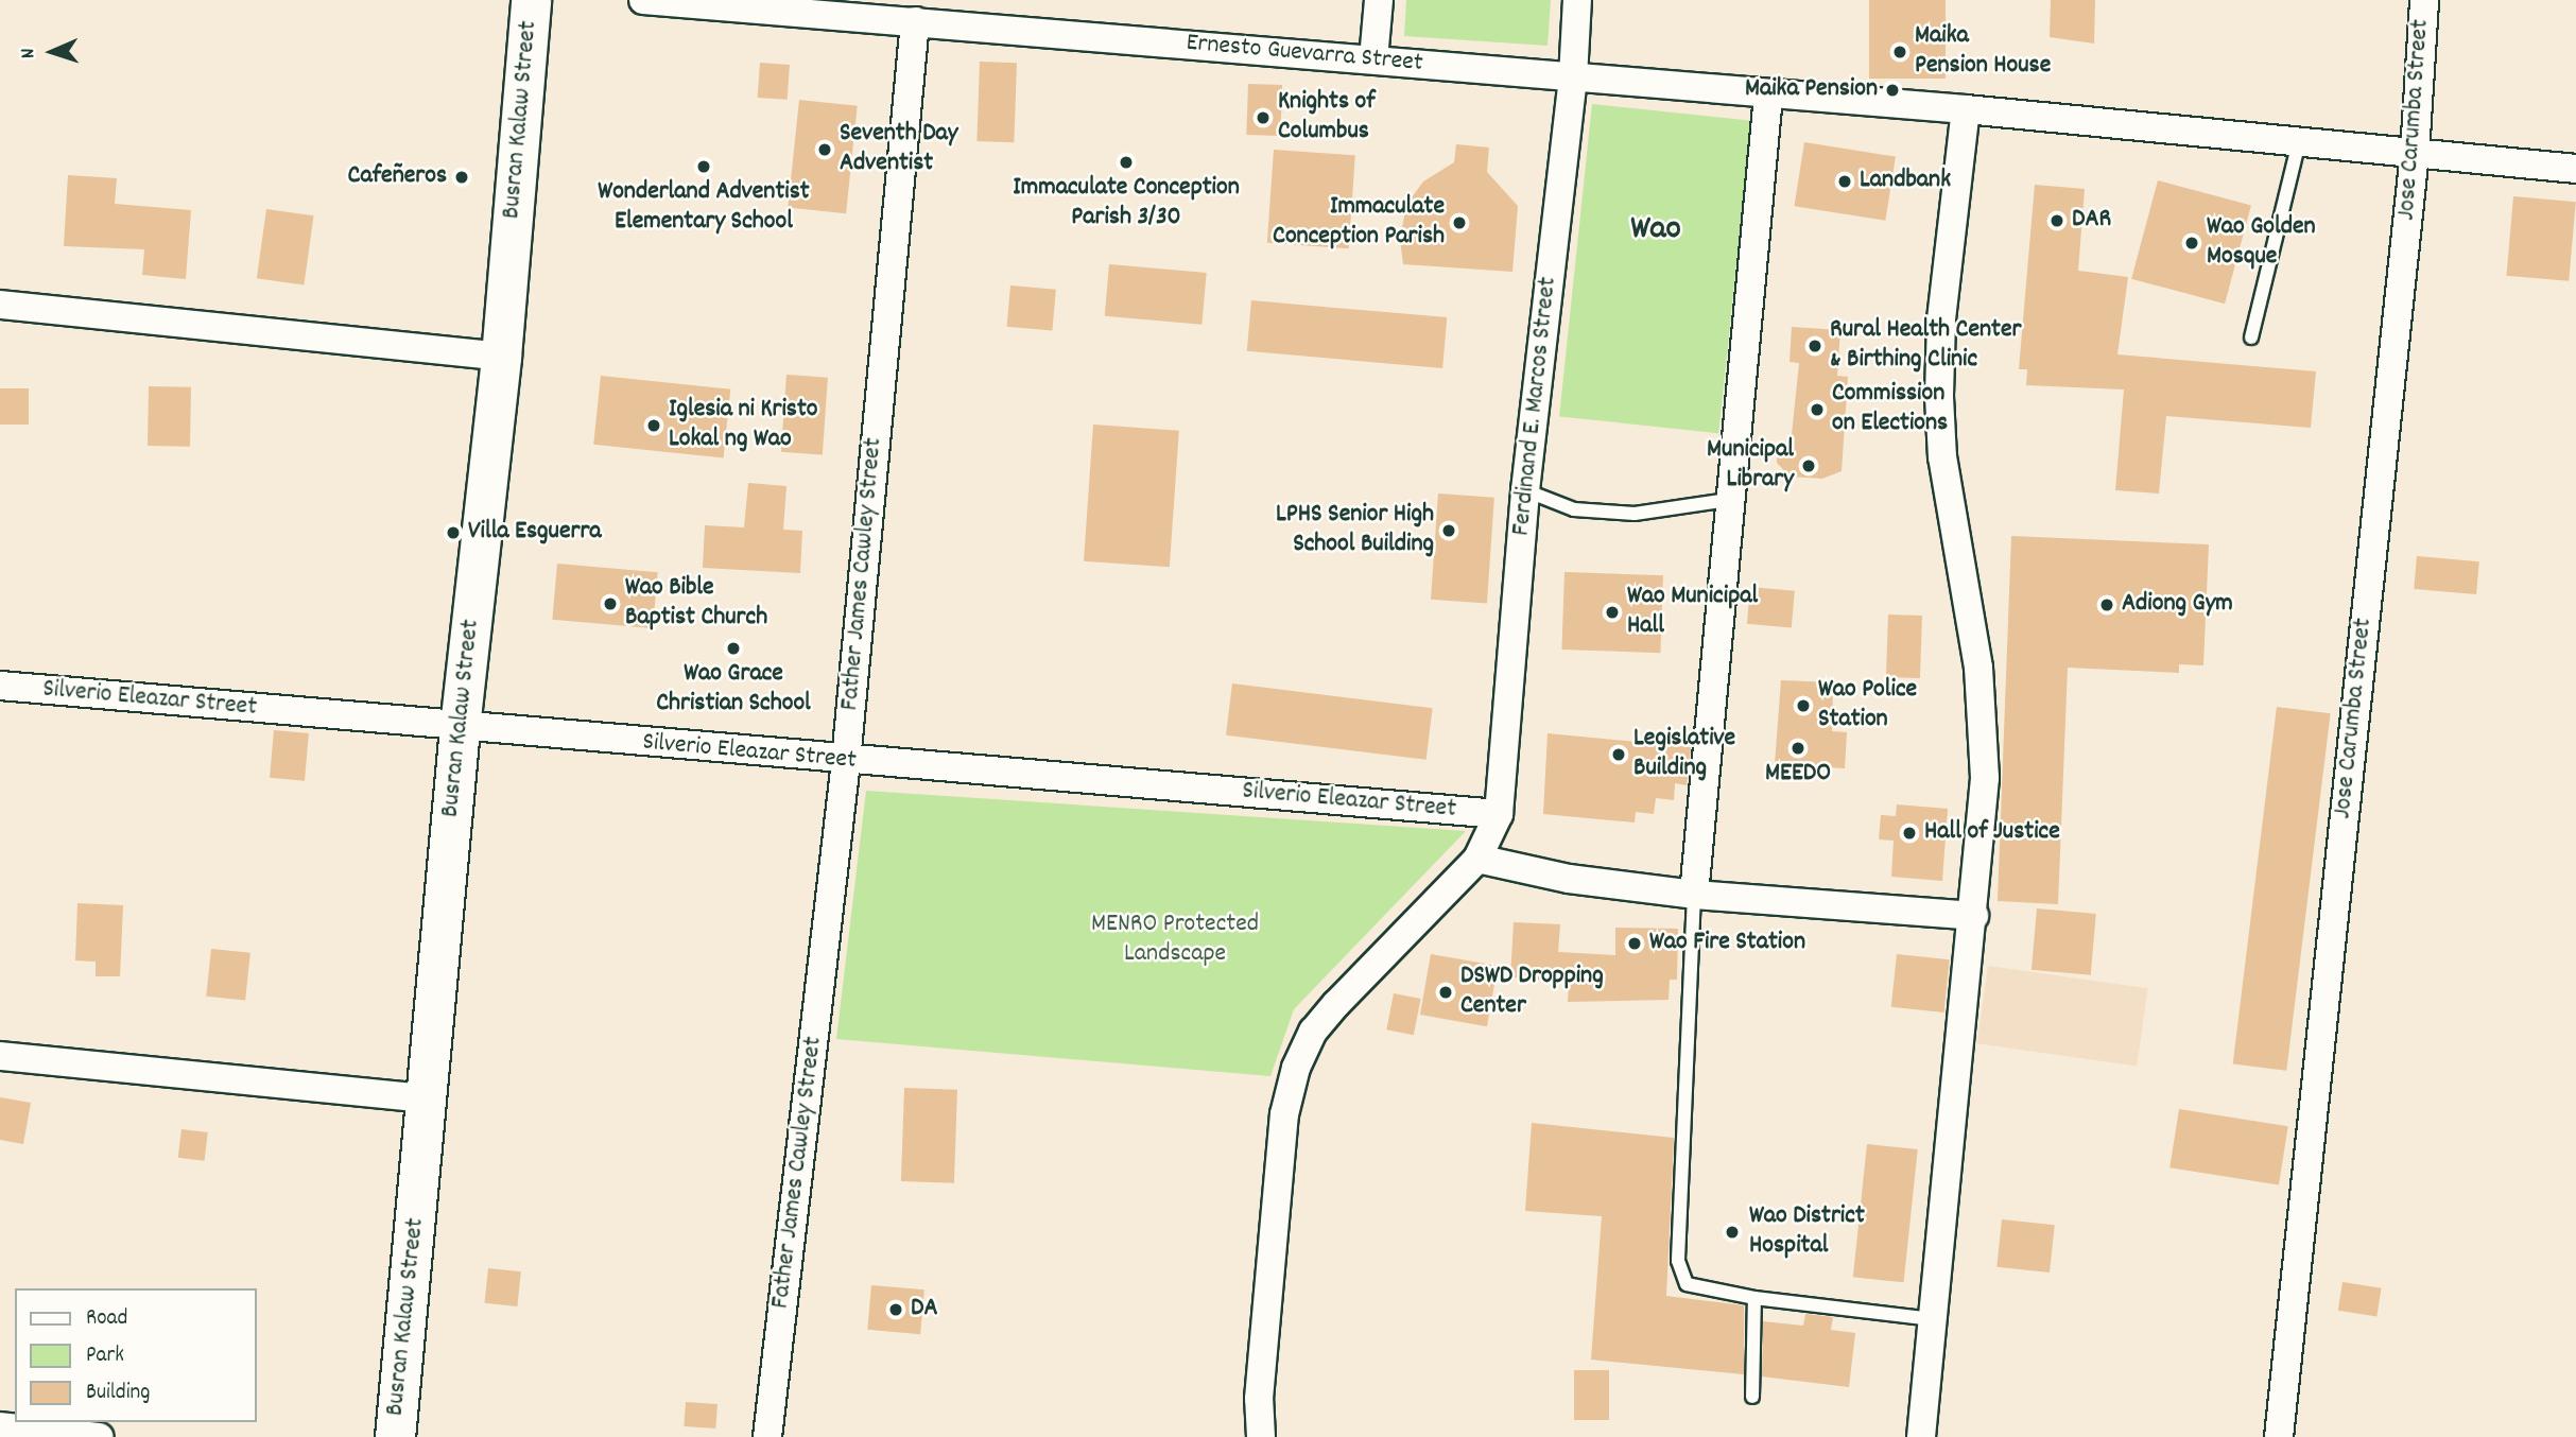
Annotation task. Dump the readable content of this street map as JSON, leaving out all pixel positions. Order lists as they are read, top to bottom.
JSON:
{
  "streets": {
    "street": [
      "Ernesto Guevarra Street",
      "Busran Kalaw Street",
      "Jose Carumba Street",
      "Ferdinand E. Marcos Street",
      "Father James Cawley Street",
      "Silverio Eleazar Street"
    ]
  },
  "crossings": [
    ["Ernesto Guevarra Street", "Jose Carumba Street"],
    ["Ernesto Guevarra Street", "Ferdinand E. Marcos Street"],
    ["Ernesto Guevarra Street", "Father James Cawley Street"],
    ["Busran Kalaw Street", "Silverio Eleazar Street"],
    ["Ferdinand E. Marcos Street", "Silverio Eleazar Street"],
    ["Father James Cawley Street", "Silverio Eleazar Street"]
  ],
  "districts": ["Wao"],
  "parks": ["MENRO Protected Landscape"],
  "places": [
    "Maika Pension House",
    "Maika Pension",
    "Knights of Columbus",
    "Seventh Day Adventist",
    "Immaculate Conception Parish 3/30",
    "Wonderland Adventist Elementary School",
    "Cafeñeros",
    "Landbank",
    "DAR",
    "Immaculate Conception Parish",
    "Wao Golden Mosque",
    "Rural Health Center & Birthing Clinic",
    "Commission on Elections",
    "Iglesia ni Kristo Lokal ng Wao",
    "Municipal Library",
    "LPHS Senior High School Building",
    "Villa Esguerra",
    "Wao Bible Baptist Church",
    "Adiong Gym",
    "Wao Municipal Hall",
    "Wao Grace Christian School",
    "Wao Police Station",
    "MEEDO",
    "Legislative Building",
    "Hall of Justice",
    "Wao Fire Station",
    "DSWD Dropping Center",
    "Wao District Hospital",
    "DA"
  ],
  "legend": ["Road", "Park", "Building"],
  "north": "left"
}
